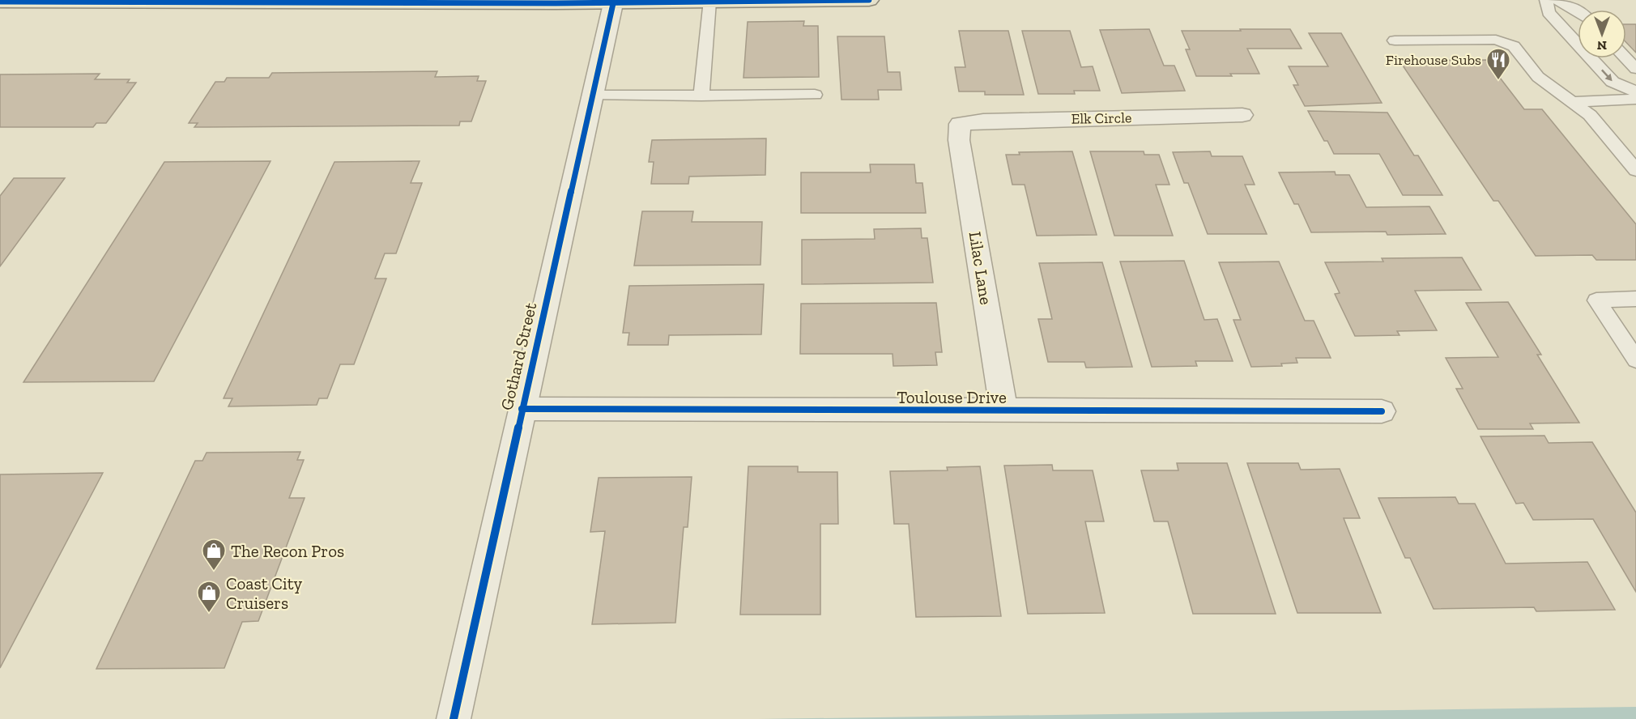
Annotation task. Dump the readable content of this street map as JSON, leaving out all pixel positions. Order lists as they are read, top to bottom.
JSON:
{
  "streets": {
    "street": [
      "Elk Circle",
      "Lilac Lane",
      "Gothard Street",
      "Toulouse Drive"
    ]
  },
  "crossings": [
    ["Elk Circle", "Lilac Lane"],
    ["Lilac Lane", "Toulouse Drive"],
    ["Gothard Street", "Toulouse Drive"]
  ],
  "places": {
    "restaurant": ["Firehouse Subs"],
    "shop": ["The Recon Pros", "Coast City Cruisers"]
  },
  "north": "bottom"
}
